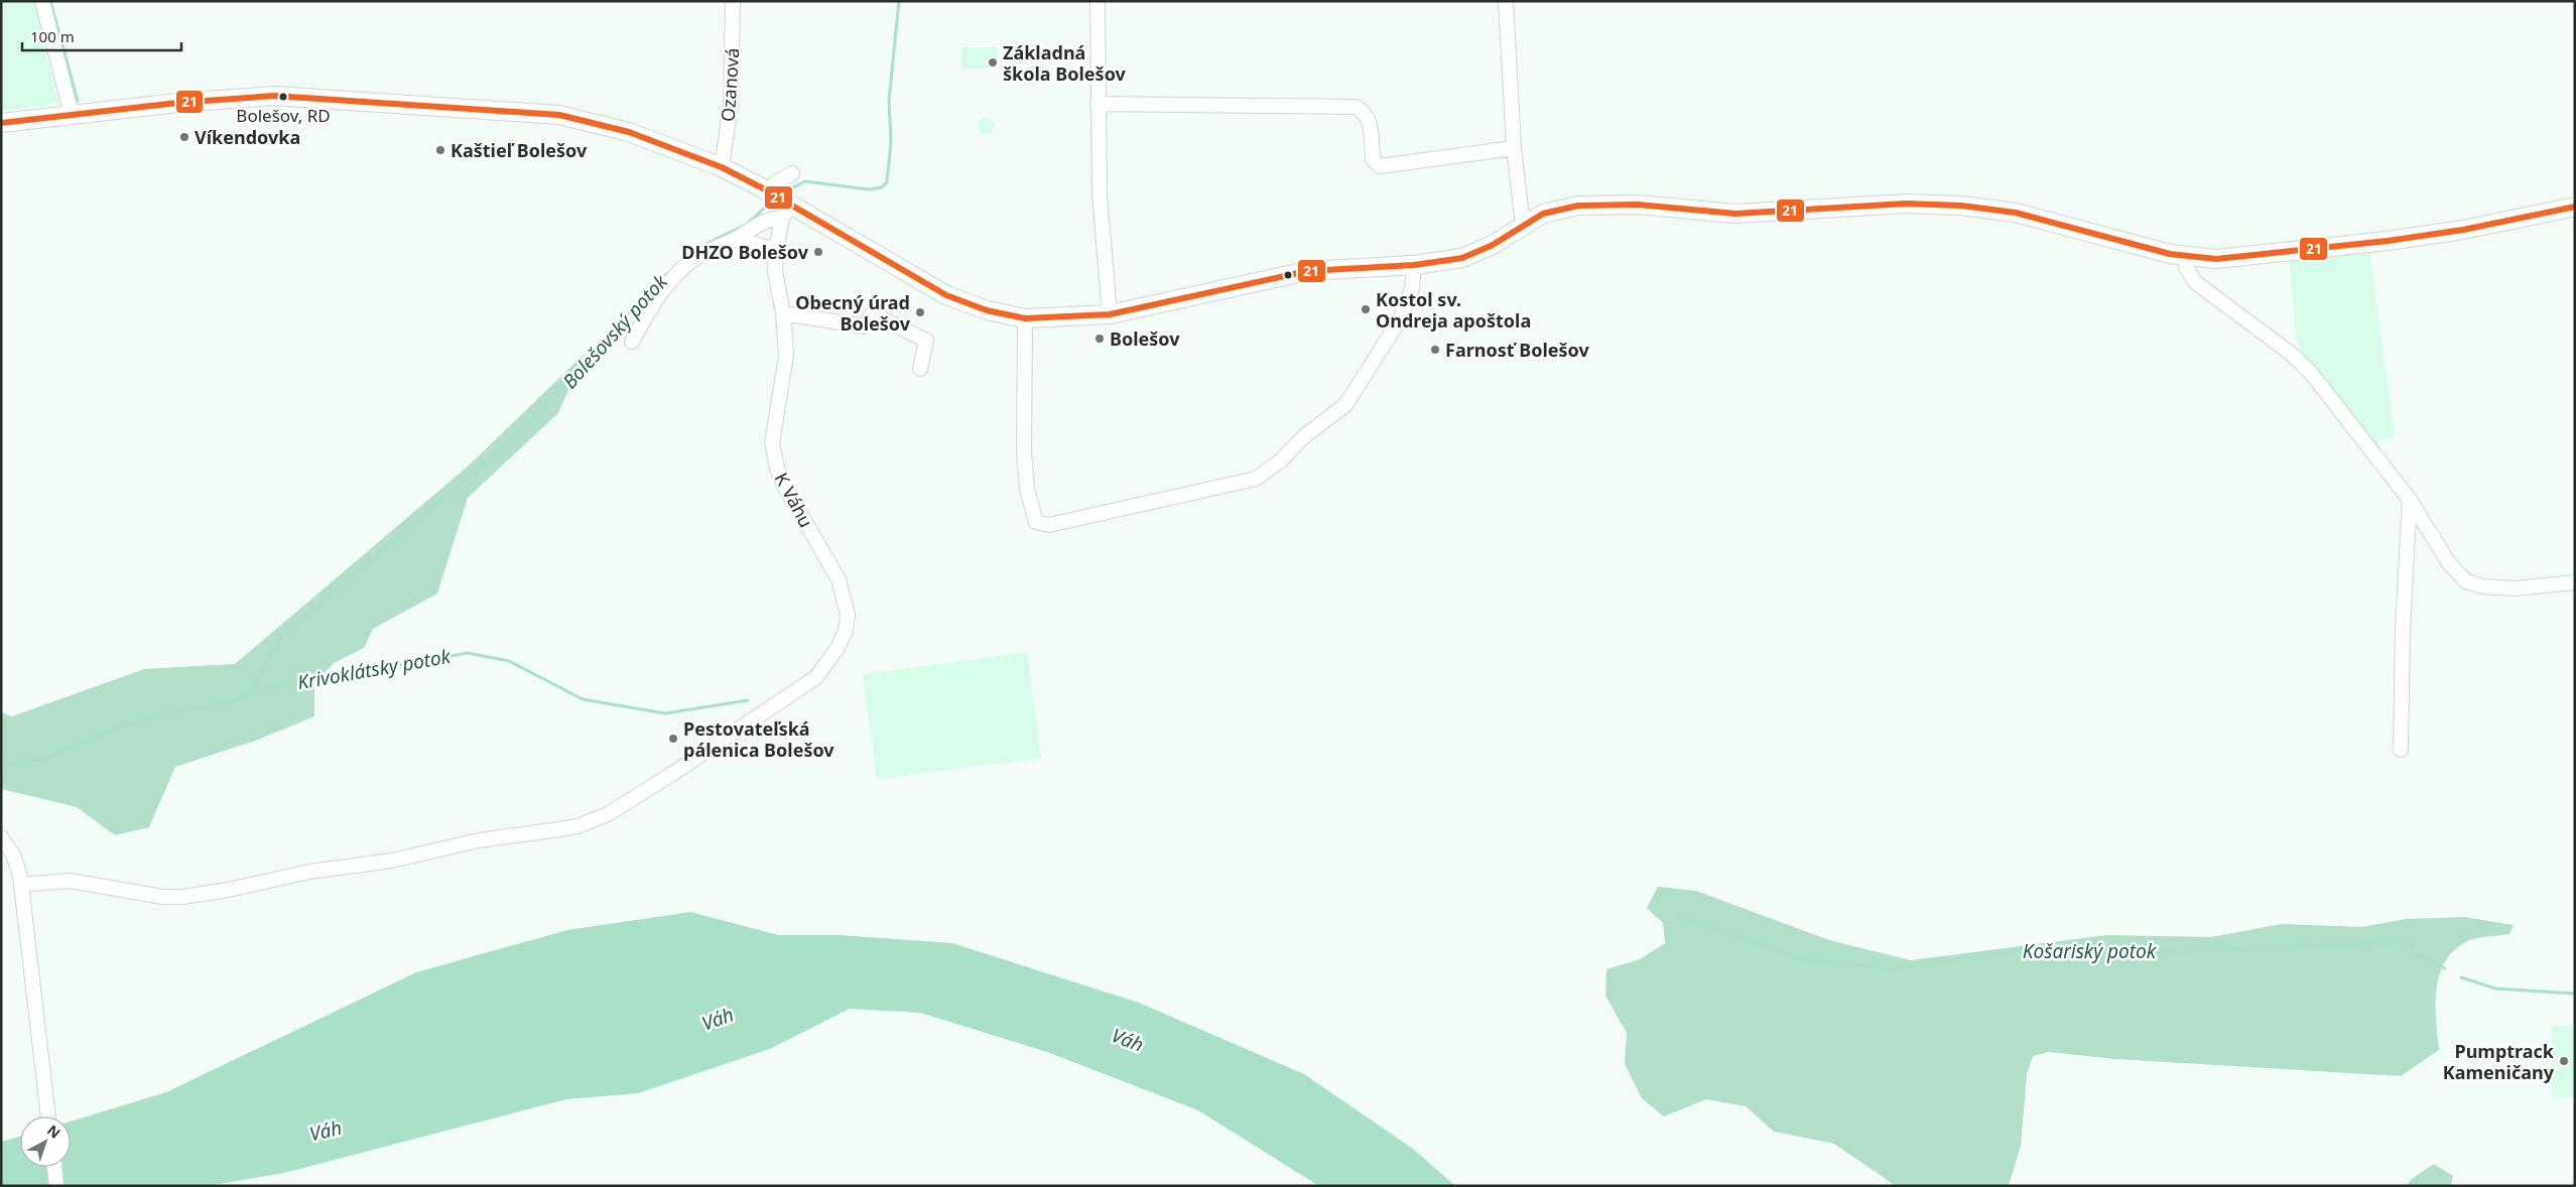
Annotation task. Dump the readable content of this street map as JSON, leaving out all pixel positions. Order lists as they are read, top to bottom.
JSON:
{
  "streets": {
    "street": ["Ozanová", "K Váhu"]
  },
  "water": [
    "Bolešovský potok",
    "Krivoklátsky potok",
    "Košariský potok",
    "Váh"
  ],
  "places": [
    "Základná škola Bolešov",
    "Bolešov, RD",
    "Víkendovka",
    "Kaštieľ Bolešov",
    "DHZO Bolešov",
    "Kostol sv. Ondreja apoštola",
    "Obecný úrad Bolešov",
    "Bolešov",
    "Farnosť Bolešov",
    "Pestovateľská pálenica Bolešov",
    "Pumptrack Kameničany"
  ],
  "lines": ["transit line 21"],
  "scale_bar": "100 m",
  "north": "top right"
}
